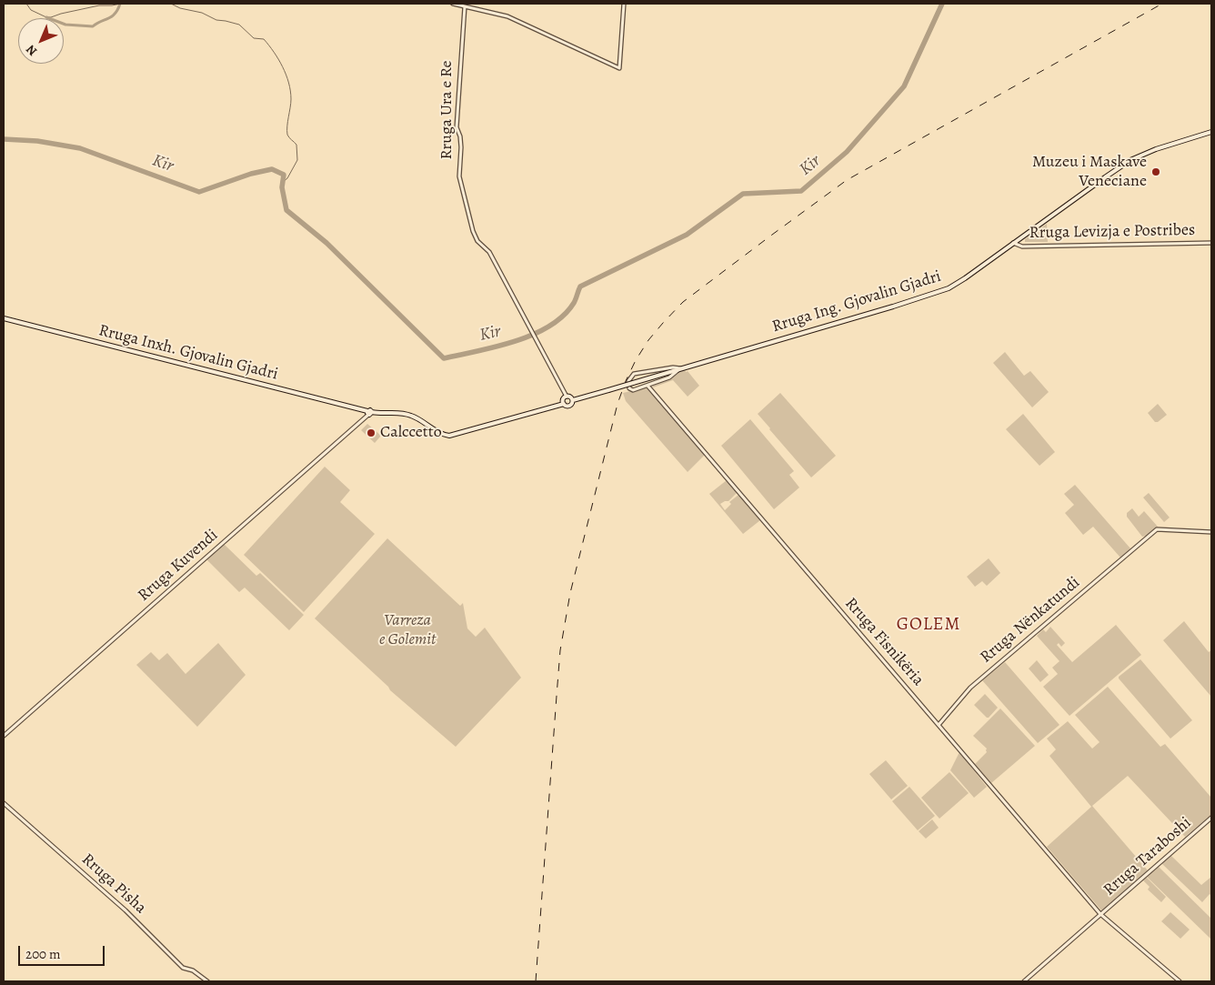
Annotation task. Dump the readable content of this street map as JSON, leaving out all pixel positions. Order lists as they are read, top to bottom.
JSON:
{
  "streets": {
    "main road": ["Rruga Ing. Gjovalin Gjadri", "Rruga Inxh. Gjovalin Gjadri"],
    "street": [
      "Rruga Ura e Re",
      "Rruga Levizja e Postribes",
      "Rruga Kuvendi",
      "Rruga Nënkatundi",
      "Rruga Fisnikëria",
      "Rruga Taraboshi",
      "Rruga Pisha"
    ]
  },
  "crossings": [
    ["Rruga Ura e Re", "Rruga Ing. Gjovalin Gjadri"],
    ["Rruga Ura e Re", "Rruga Inxh. Gjovalin Gjadri"],
    ["Rruga Levizja e Postribes", "Rruga Ing. Gjovalin Gjadri"],
    ["Rruga Ing. Gjovalin Gjadri", "Rruga Inxh. Gjovalin Gjadri"],
    ["Rruga Inxh. Gjovalin Gjadri", "Rruga Kuvendi"],
    ["Rruga Nënkatundi", "Rruga Fisnikëria"],
    ["Rruga Fisnikëria", "Rruga Taraboshi"]
  ],
  "districts": ["GOLEM"],
  "water": ["Kir"],
  "parks": ["Varreza e Golemit"],
  "places": ["Muzeu i Maskave Veneciane", "Calccetto"],
  "scale_bar": "200 m",
  "north": "bottom left"
}
